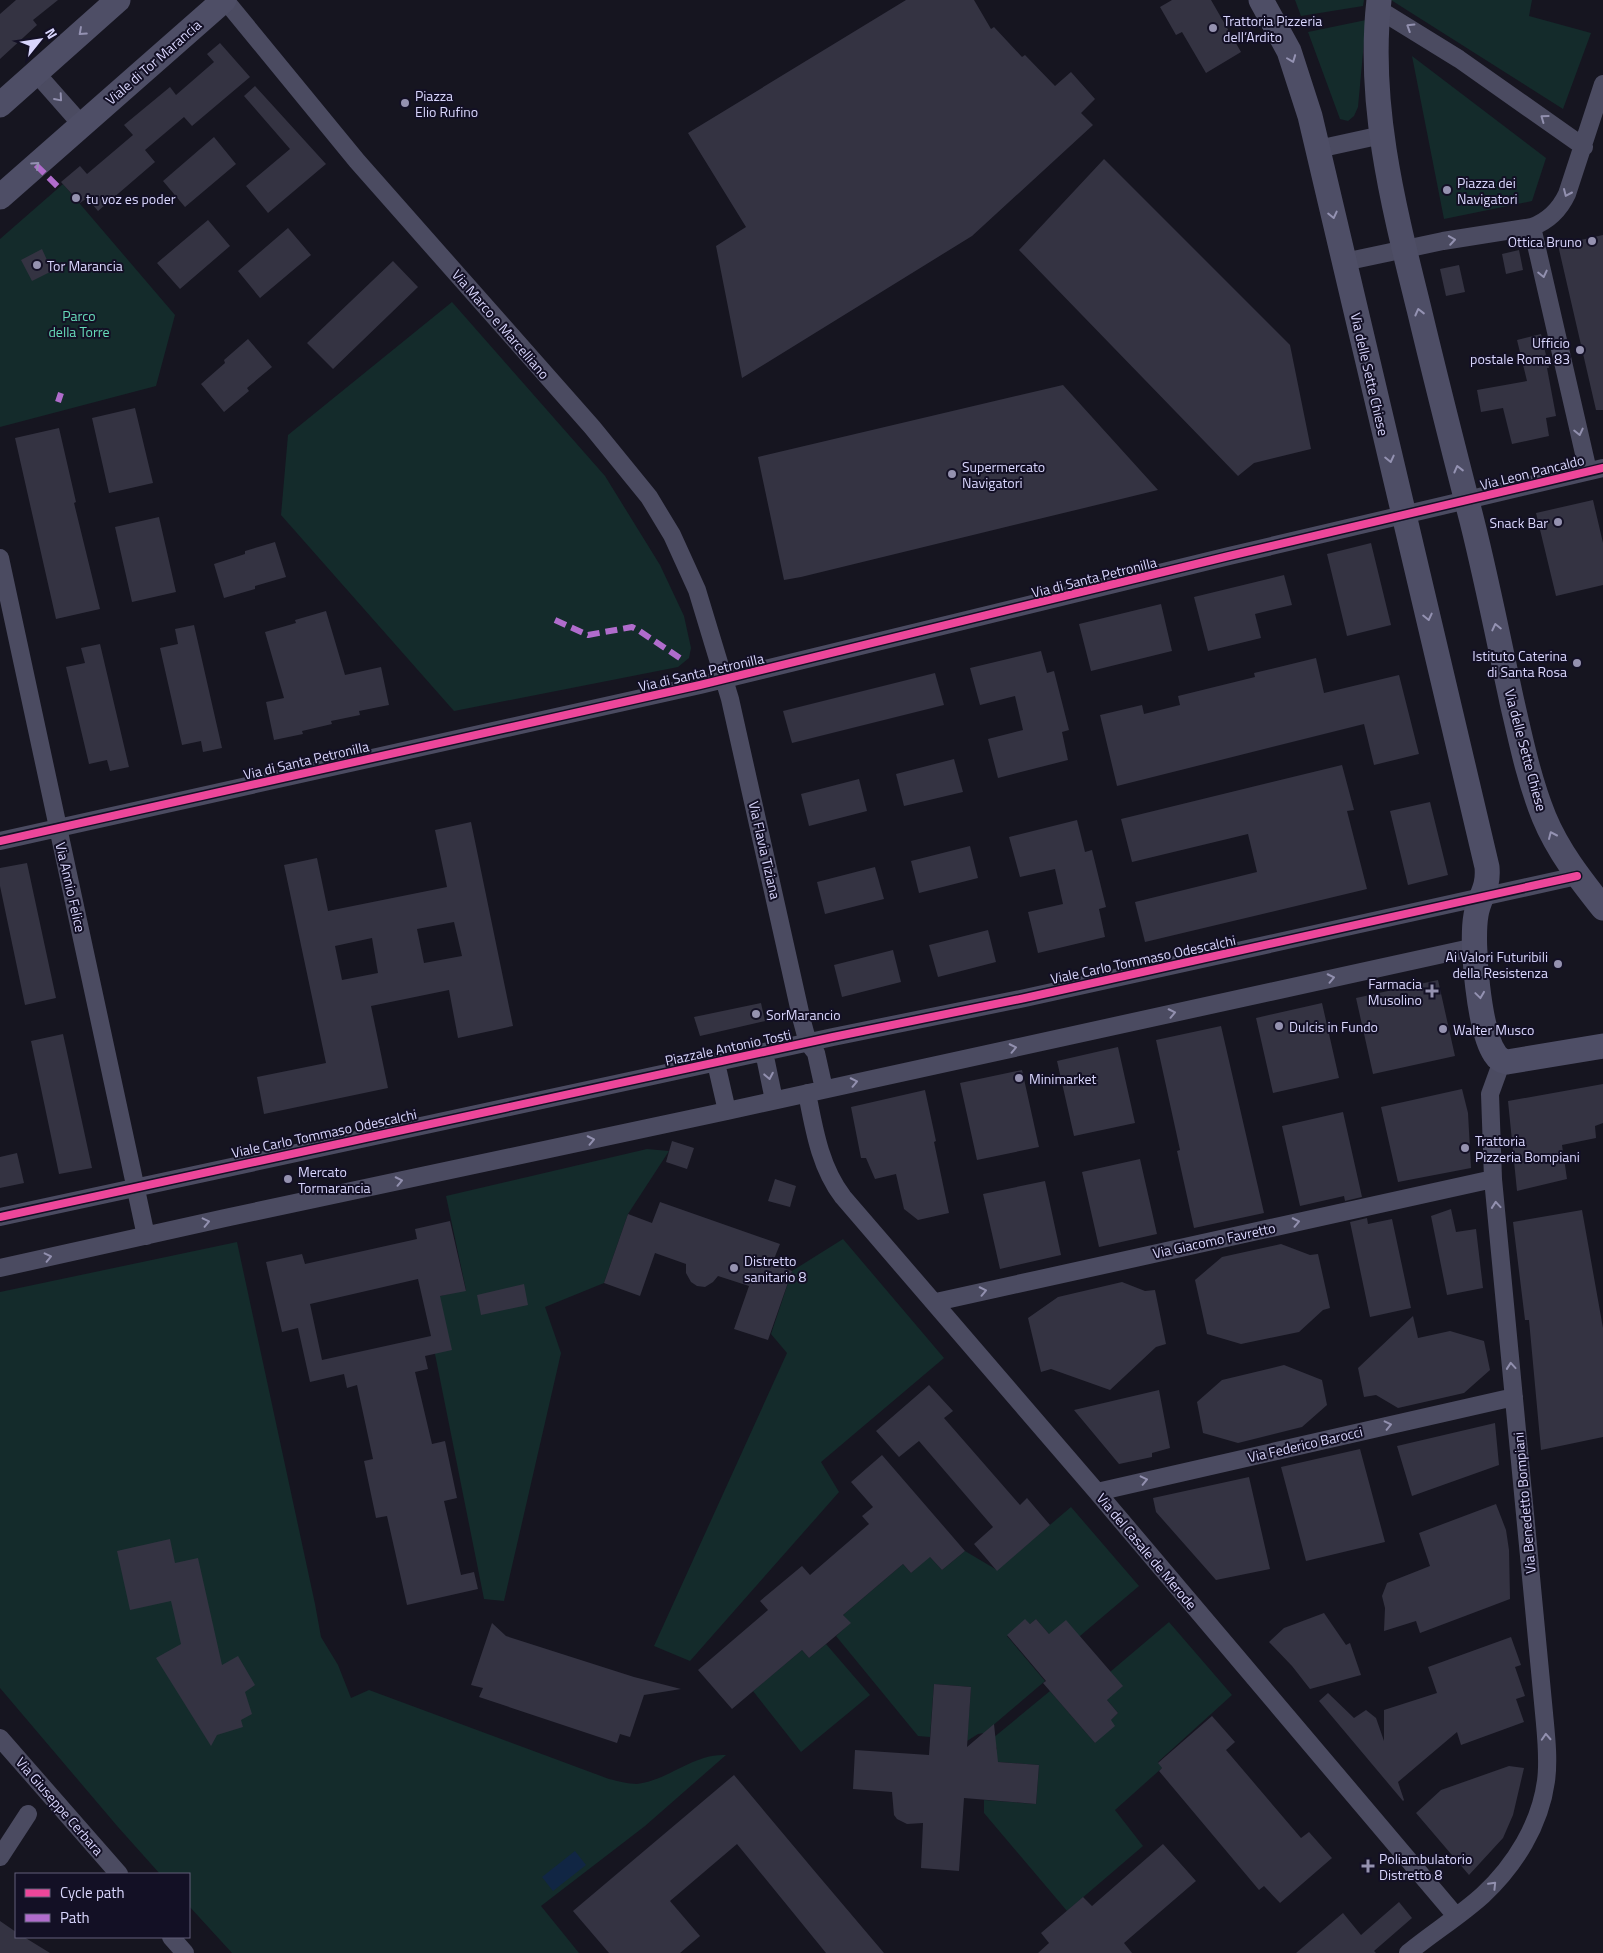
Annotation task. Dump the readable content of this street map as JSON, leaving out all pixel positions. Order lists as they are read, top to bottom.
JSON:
{
  "streets": {
    "main road": ["Viale di Tor Marancia", "Via delle Sette Chiese"],
    "street": [
      "Via Marco e Marcelliano",
      "Via Leon Pancaldo",
      "Via di Santa Petronilla",
      "Via Flavia Tiziana",
      "Via Annio Felice",
      "Viale Carlo Tommaso Odescalchi",
      "Piazzale Antonio Tosti",
      "Via Giacomo Favretto",
      "Via Federico Barocci",
      "Via Benedetto Bompiani",
      "Via del Casale de Merode",
      "Via Giuseppe Cerbara"
    ]
  },
  "crossings": [
    ["Viale di Tor Marancia", "Via Marco e Marcelliano"],
    ["Via Marco e Marcelliano", "Via di Santa Petronilla"],
    ["Via Marco e Marcelliano", "Via Flavia Tiziana"],
    ["Via delle Sette Chiese", "Via Leon Pancaldo"],
    ["Via delle Sette Chiese", "Via di Santa Petronilla"],
    ["Via delle Sette Chiese", "Viale Carlo Tommaso Odescalchi"],
    ["Via delle Sette Chiese", "Via Benedetto Bompiani"],
    ["Via di Santa Petronilla", "Via Flavia Tiziana"],
    ["Via di Santa Petronilla", "Via Annio Felice"],
    ["Via Flavia Tiziana", "Piazzale Antonio Tosti"],
    ["Via Annio Felice", "Viale Carlo Tommaso Odescalchi"],
    ["Viale Carlo Tommaso Odescalchi", "Piazzale Antonio Tosti"],
    ["Piazzale Antonio Tosti", "Via del Casale de Merode"],
    ["Via Giacomo Favretto", "Via Benedetto Bompiani"],
    ["Via Giacomo Favretto", "Via del Casale de Merode"],
    ["Via Federico Barocci", "Via Benedetto Bompiani"],
    ["Via Federico Barocci", "Via del Casale de Merode"],
    ["Via Benedetto Bompiani", "Via del Casale de Merode"]
  ],
  "one_way": ["Via Giacomo Favretto", "Via Federico Barocci", "Via Benedetto Bompiani"],
  "parks": ["Parco della Torre"],
  "places": {
    "other": [
      "Trattoria Pizzeria dell‘Ardito",
      "Piazza Elio Rufino",
      "Piazza dei Navigatori",
      "tu voz es poder",
      "Ottica Bruno",
      "Tor Marancia",
      "Ufficio postale Roma 83",
      "Supermercato Navigatori",
      "Snack Bar",
      "Istituto Caterina di Santa Rosa",
      "Ai Valori Futuribili della Resistenza",
      "SorMarancio",
      "Dulcis in Fundo",
      "Walter Musco",
      "Minimarket",
      "Trattoria Pizzeria Bompiani",
      "Mercato Tormarancia",
      "Distretto sanitario 8"
    ],
    "health": ["Farmacia Musolino", "Poliambulatorio Distretto 8"]
  },
  "legend": ["Cycle path", "Path"],
  "north": "top right"
}
